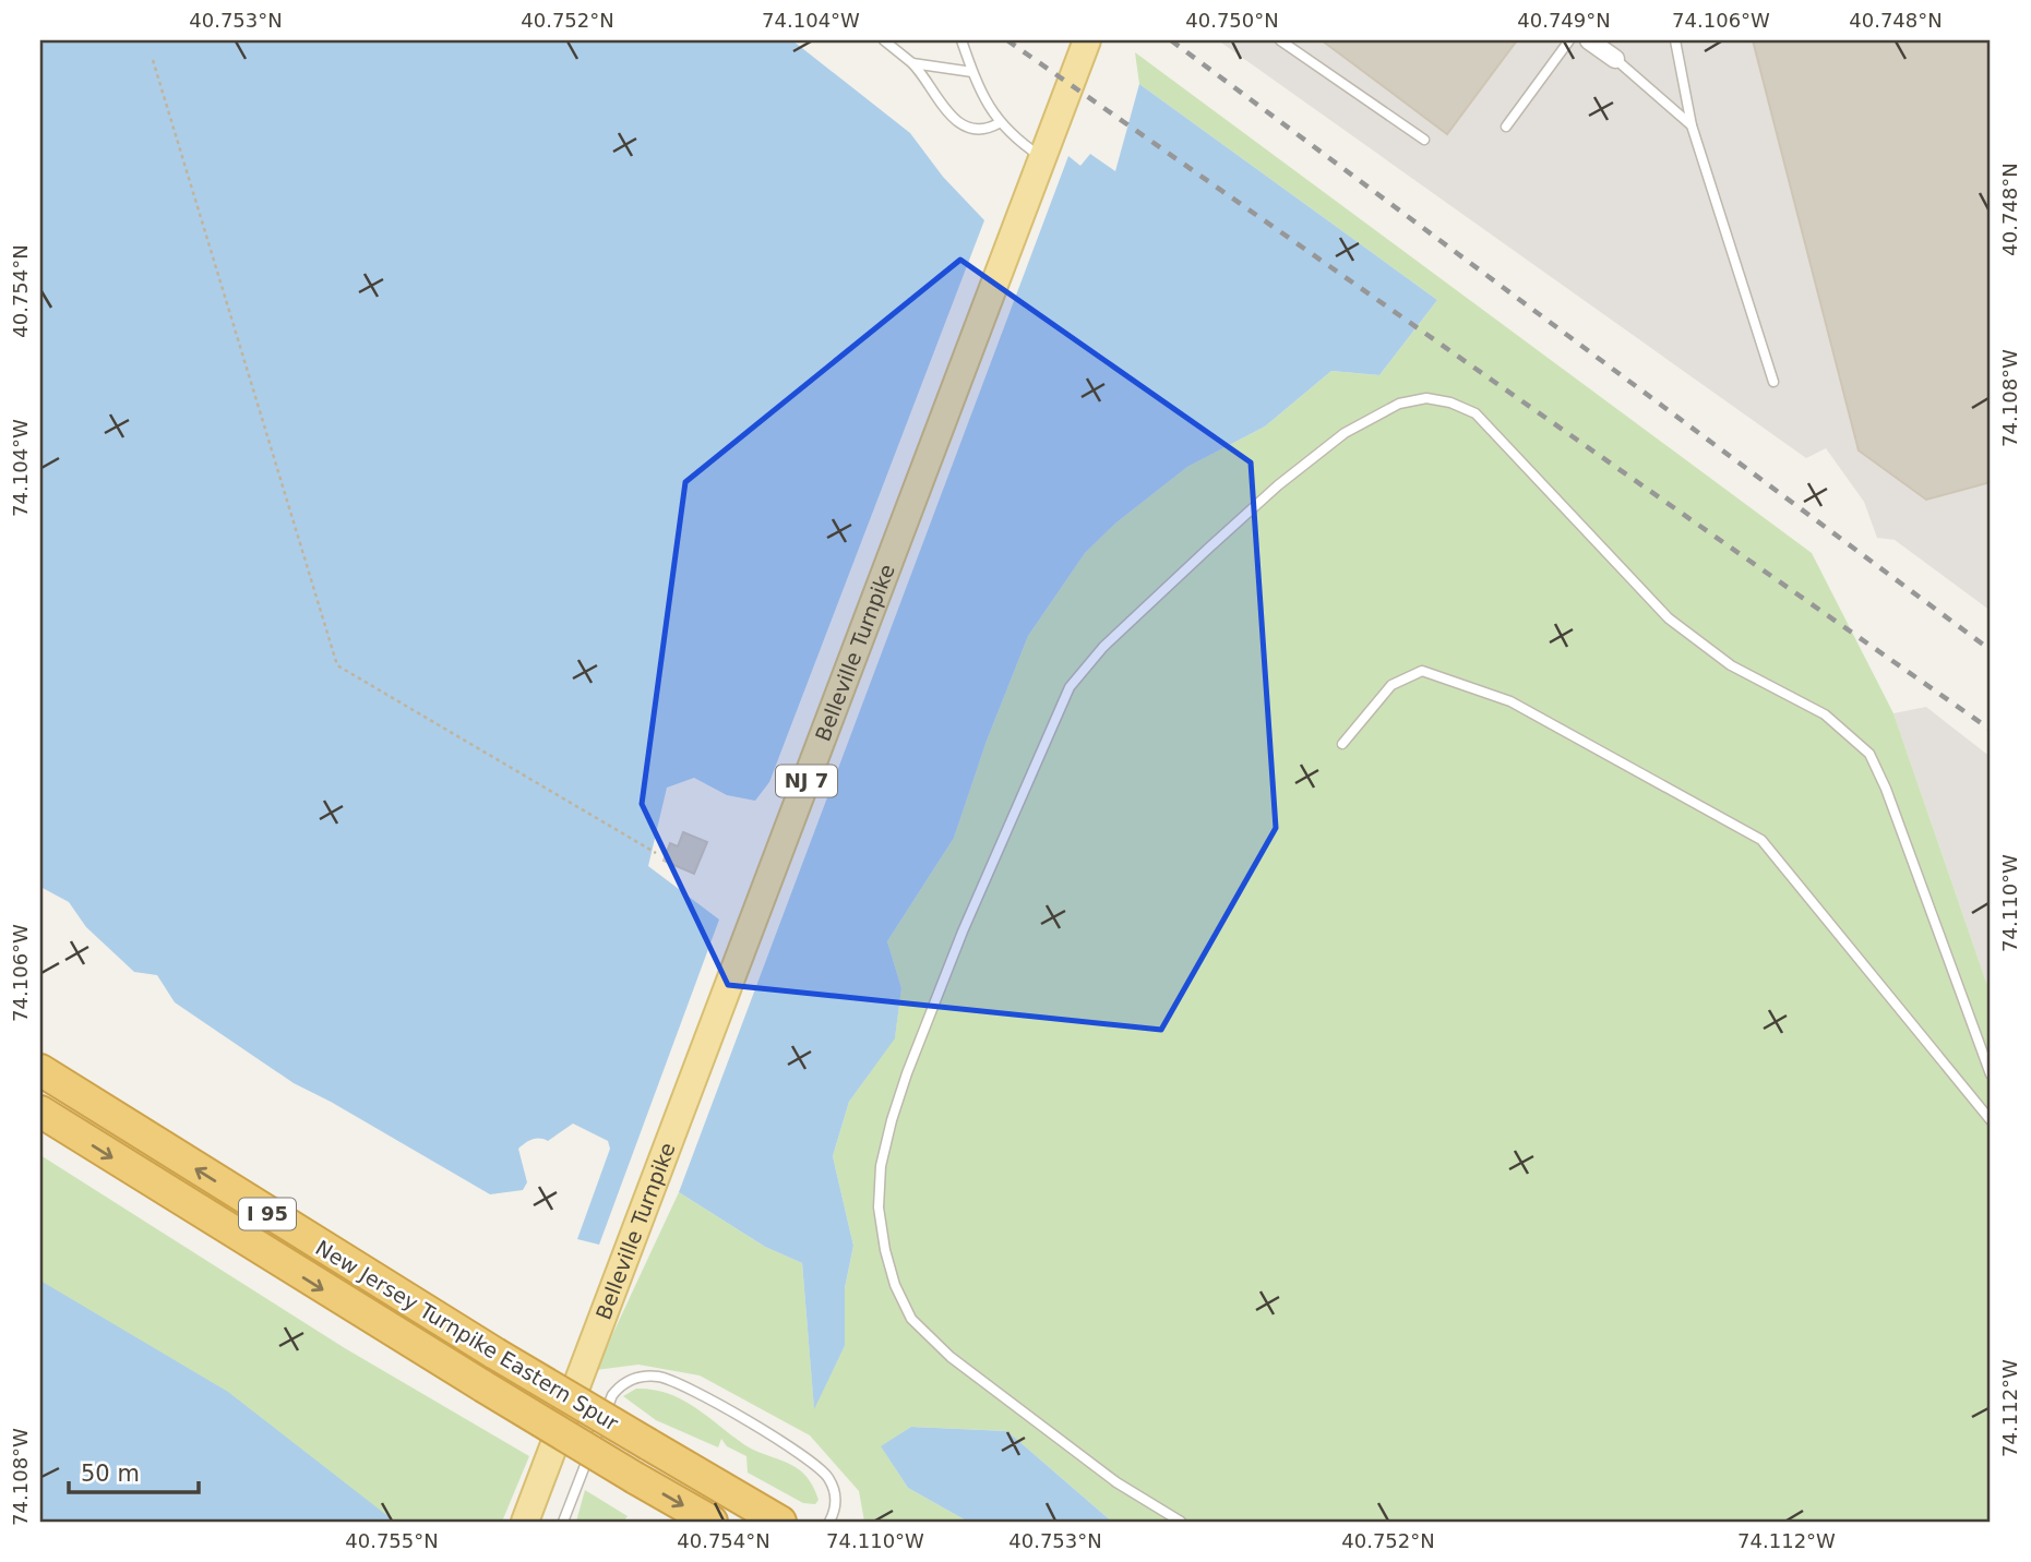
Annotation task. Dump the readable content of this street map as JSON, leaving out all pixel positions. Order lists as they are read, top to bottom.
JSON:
{
  "streets": {
    "highway": ["I 95", "New Jersey Turnpike Eastern Spur"],
    "main road": ["Belleville Turnpike", "NJ 7"]
  },
  "scale_bar": "50 m",
  "coordinates": [
    "40.753°N",
    "40.752°N",
    "74.104°W",
    "40.750°N",
    "40.749°N",
    "74.106°W",
    "40.748°N",
    "40.754°N",
    "74.108°W",
    "74.110°W",
    "74.112°W",
    "40.755°N"
  ]
}
